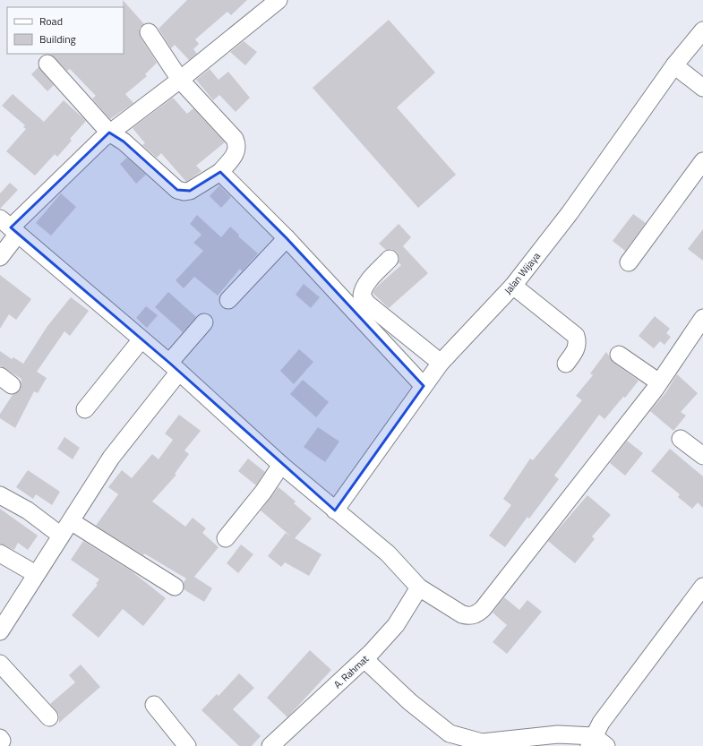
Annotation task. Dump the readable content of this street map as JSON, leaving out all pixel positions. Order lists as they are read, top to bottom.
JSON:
{
  "streets": {
    "street": ["Jalan Wijaya", "A. Rahmat"]
  },
  "legend": ["Road", "Building"]
}
